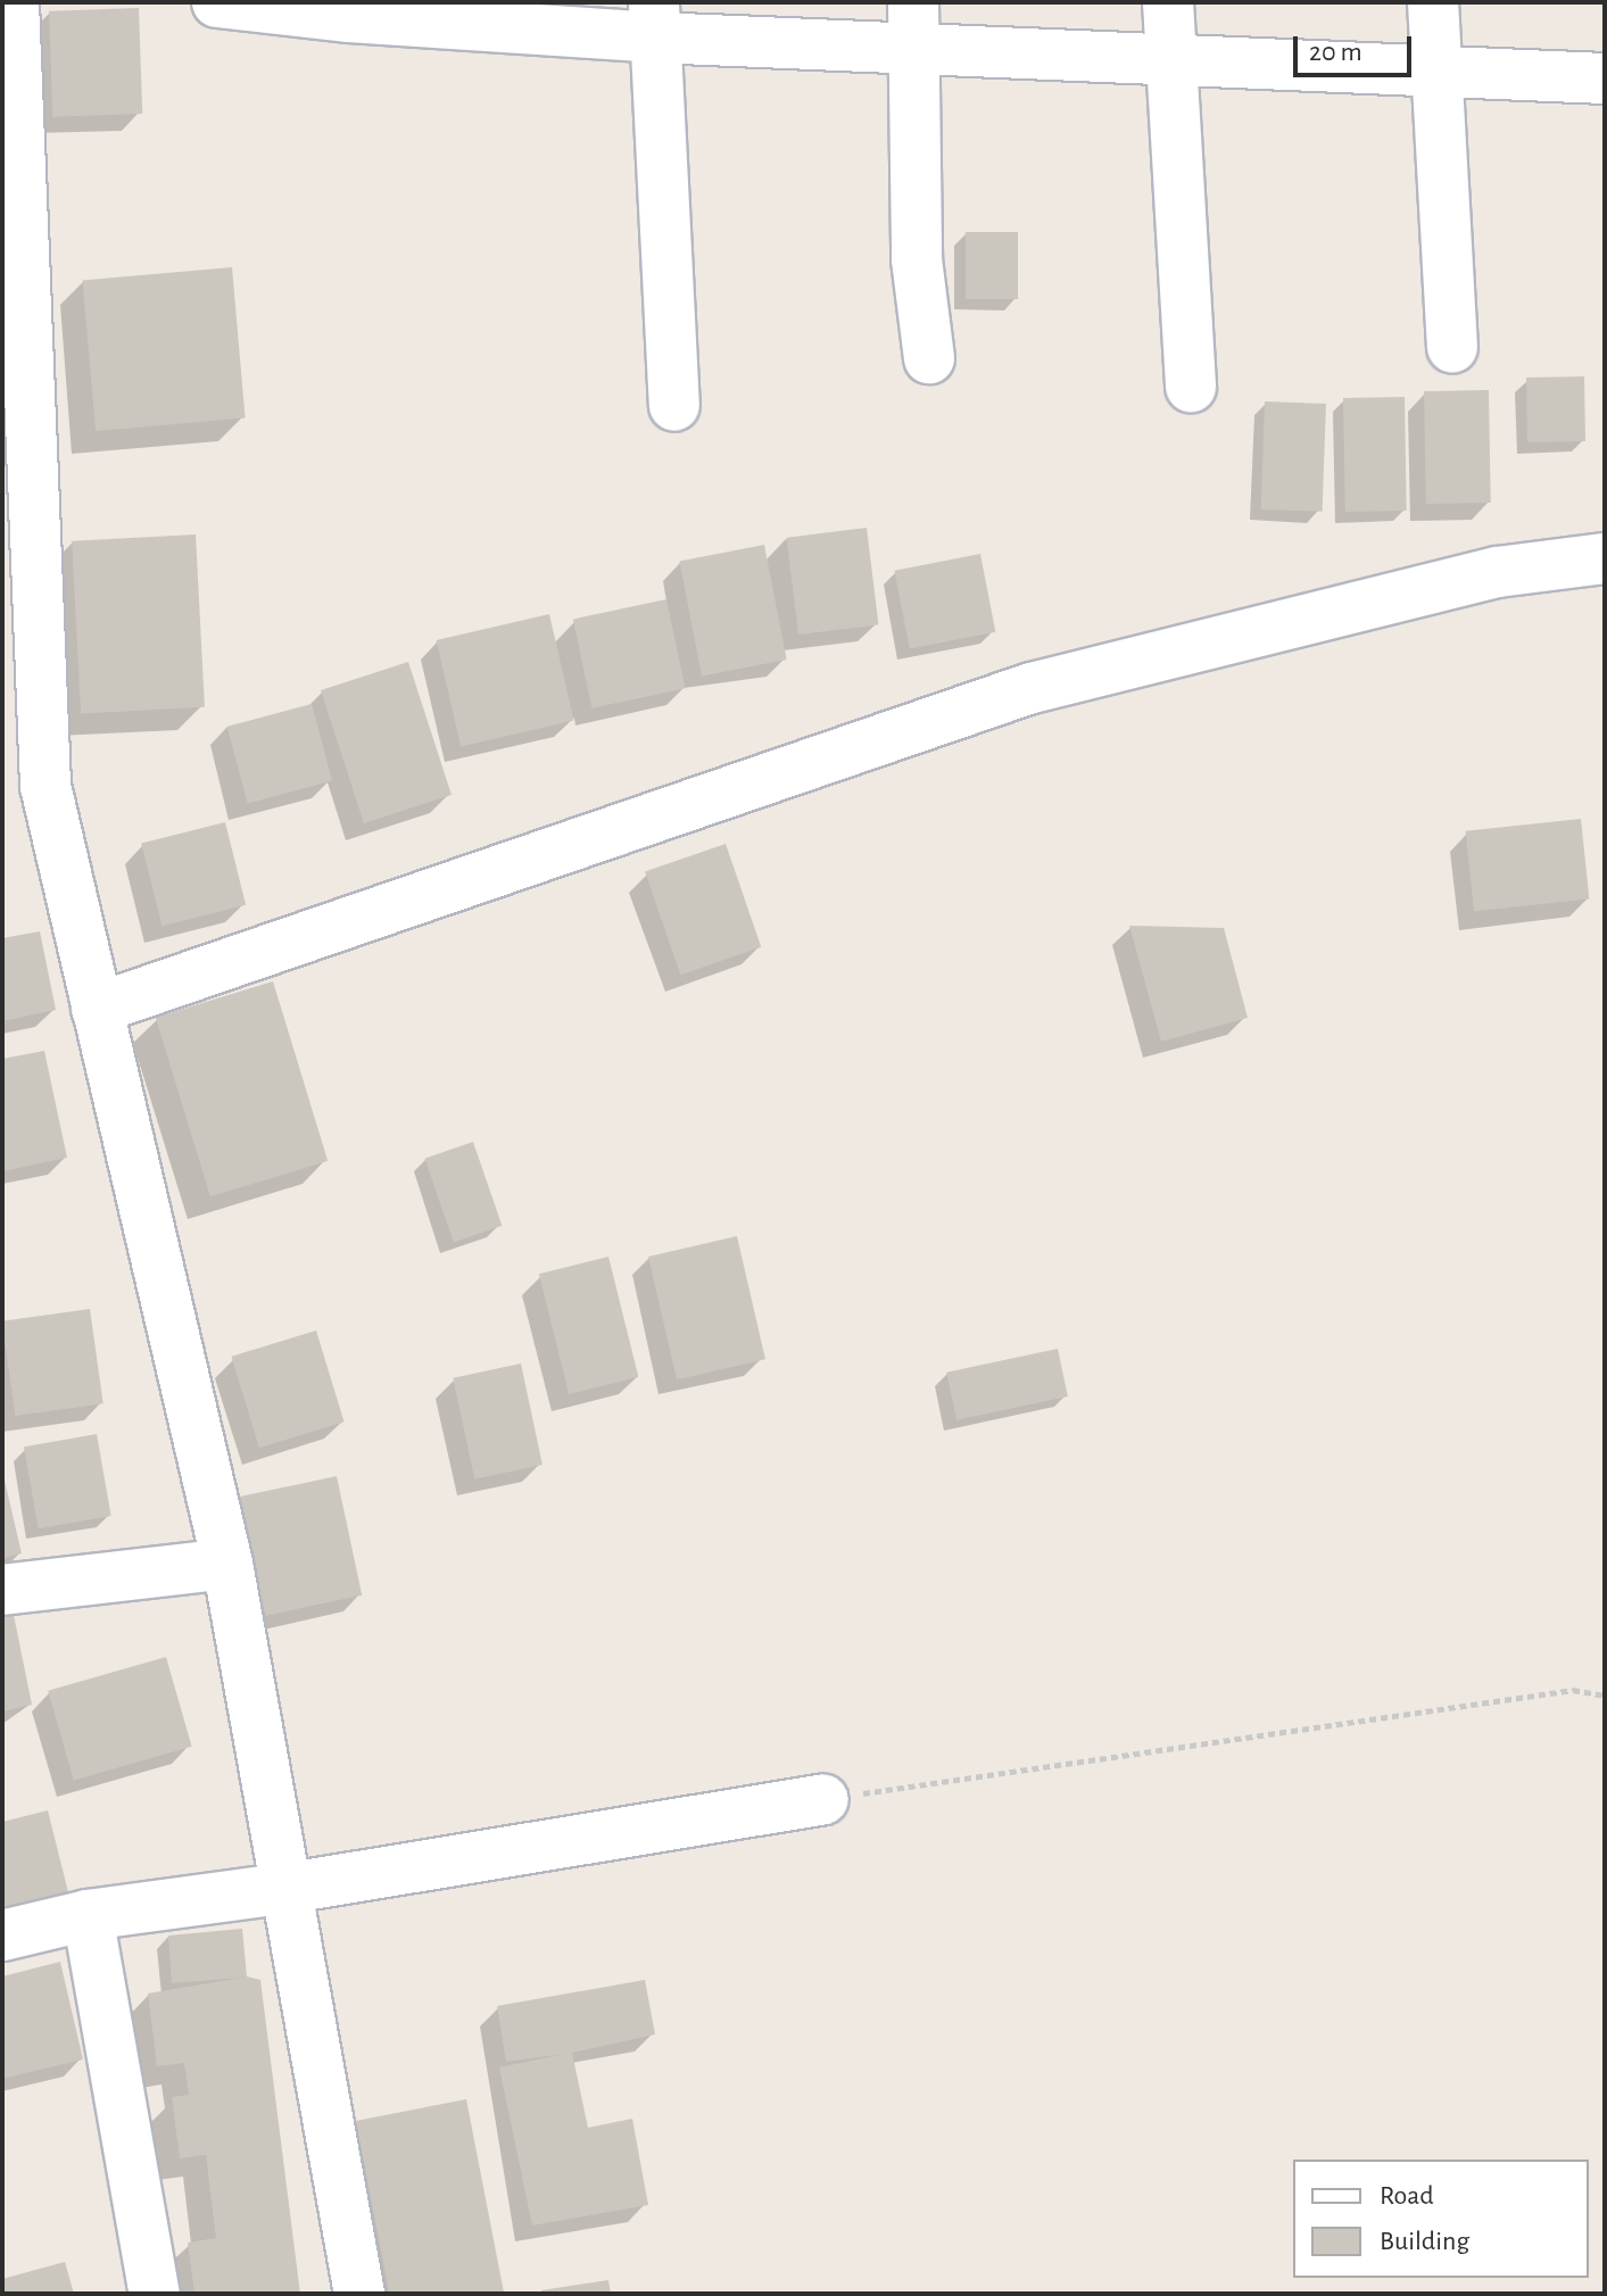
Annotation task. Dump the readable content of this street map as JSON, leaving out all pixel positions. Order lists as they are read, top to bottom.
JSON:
{
  "legend": ["Road", "Building"],
  "scale_bar": "20 m"
}
